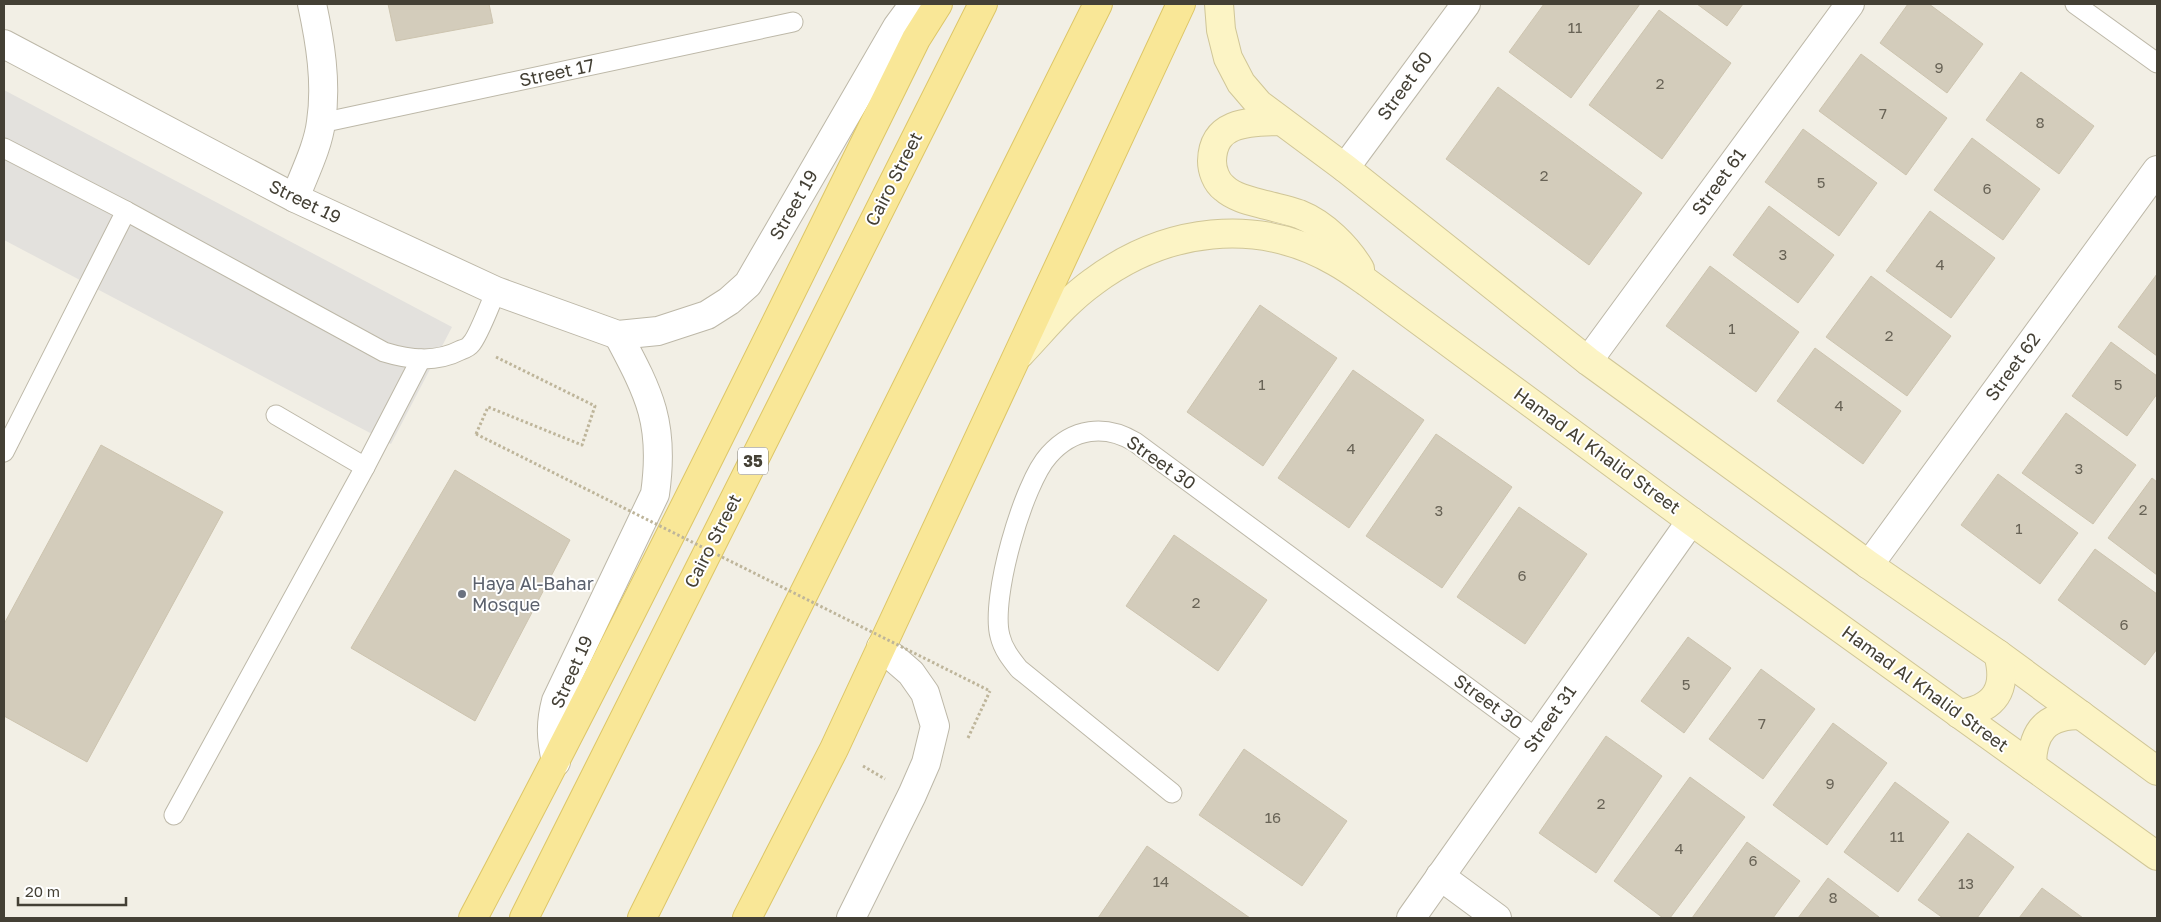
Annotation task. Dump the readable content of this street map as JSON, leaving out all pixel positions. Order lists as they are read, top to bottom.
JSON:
{
  "streets": {
    "main road": ["Cairo Street", "35"],
    "street": [
      "Street 60",
      "Street 61",
      "Street 19",
      "Street 62",
      "Hamad Al Khalid Street",
      "Street 31"
    ],
    "lane": ["Street 17", "Street 30"]
  },
  "crossings": [
    ["Hamad Al Khalid Street", "Street 31"],
    ["Street 30", "Street 31"]
  ],
  "places": ["Haya Al-Bahar Mosque"],
  "house_numbers": [
    "11",
    "9",
    "2",
    "7",
    "8",
    "2",
    "5",
    "6",
    "3",
    "4",
    "1",
    "2",
    "1",
    "5",
    "4",
    "4",
    "3",
    "2",
    "3",
    "1",
    "6",
    "2",
    "6",
    "5",
    "7",
    "9",
    "2",
    "16",
    "11",
    "4",
    "6",
    "14",
    "13",
    "8"
  ],
  "scale_bar": "20 m"
}
